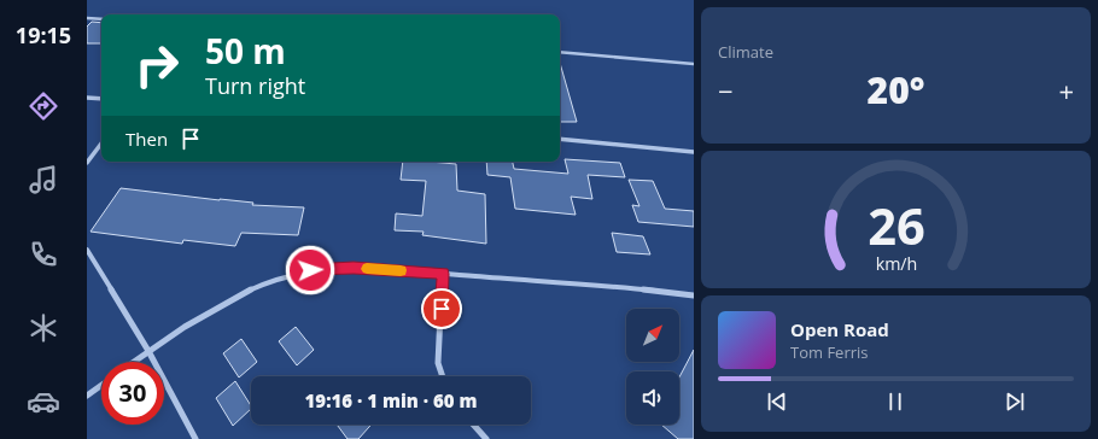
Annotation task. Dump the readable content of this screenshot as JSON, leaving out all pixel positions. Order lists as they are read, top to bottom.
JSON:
{
  "north": "top right",
  "page": {
    "tabs": "19:15",
    "tile": "Climate",
    "turn": ["50 m", "Turn right"],
    "heat": ["−", "20°", "+"],
    "then": "Then",
    "song": ["Open Road", "Tom Ferris"],
    "limit": "30",
    "trip": "19:16 · 1 min · 60 m",
    "gauge": ["26", "km/h"]
  }
}
